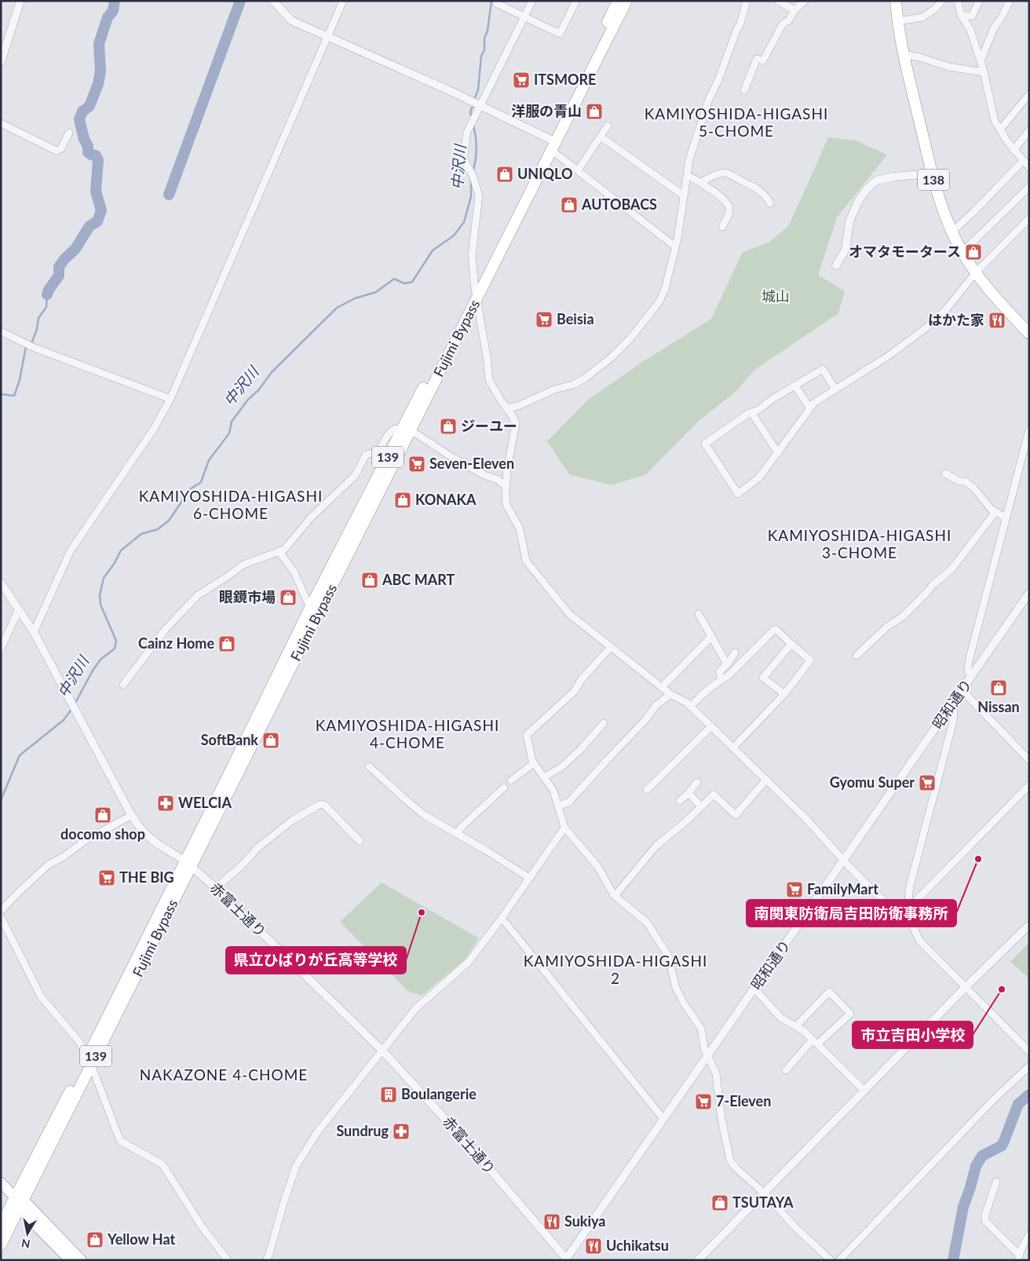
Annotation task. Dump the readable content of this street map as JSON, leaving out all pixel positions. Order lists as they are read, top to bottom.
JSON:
{
  "streets": {
    "highway": ["138", "Fujimi Bypass", "139"],
    "street": ["昭和通り", "赤富士通り"]
  },
  "crossings": [
    ["Fujimi Bypass", "赤富士通り"],
    ["昭和通り", "赤富士通り"]
  ],
  "districts": [
    "KAMIYOSHIDA-HIGASHI 5-CHOME",
    "KAMIYOSHIDA-HIGASHI 6-CHOME",
    "KAMIYOSHIDA-HIGASHI 3-CHOME",
    "KAMIYOSHIDA-HIGASHI 4-CHOME",
    "KAMIYOSHIDA-HIGASHI 2",
    "NAKAZONE 4-CHOME"
  ],
  "water": ["中沢川"],
  "parks": ["城山"],
  "places": {
    "supermarket": [
      "ITSMORE",
      "Beisia",
      "Seven-Eleven",
      "Gyomu Super",
      "THE BIG",
      "FamilyMart",
      "7-Eleven"
    ],
    "shop": [
      "洋服の青山",
      "UNIQLO",
      "AUTOBACS",
      "オマタモータース",
      "ジーユー",
      "KONAKA",
      "ABC MART",
      "眼鏡市場",
      "Cainz Home",
      "Nissan",
      "SoftBank",
      "docomo shop",
      "TSUTAYA",
      "Yellow Hat"
    ],
    "restaurant": ["はかた家", "Sukiya", "Uchikatsu"],
    "pharmacy": ["WELCIA", "Sundrug"],
    "other": ["南関東防衛局吉田防衛事務所", "県立ひばりが丘高等学校", "市立吉田小学校"],
    "building": ["Boulangerie"]
  },
  "north": "bottom"
}
